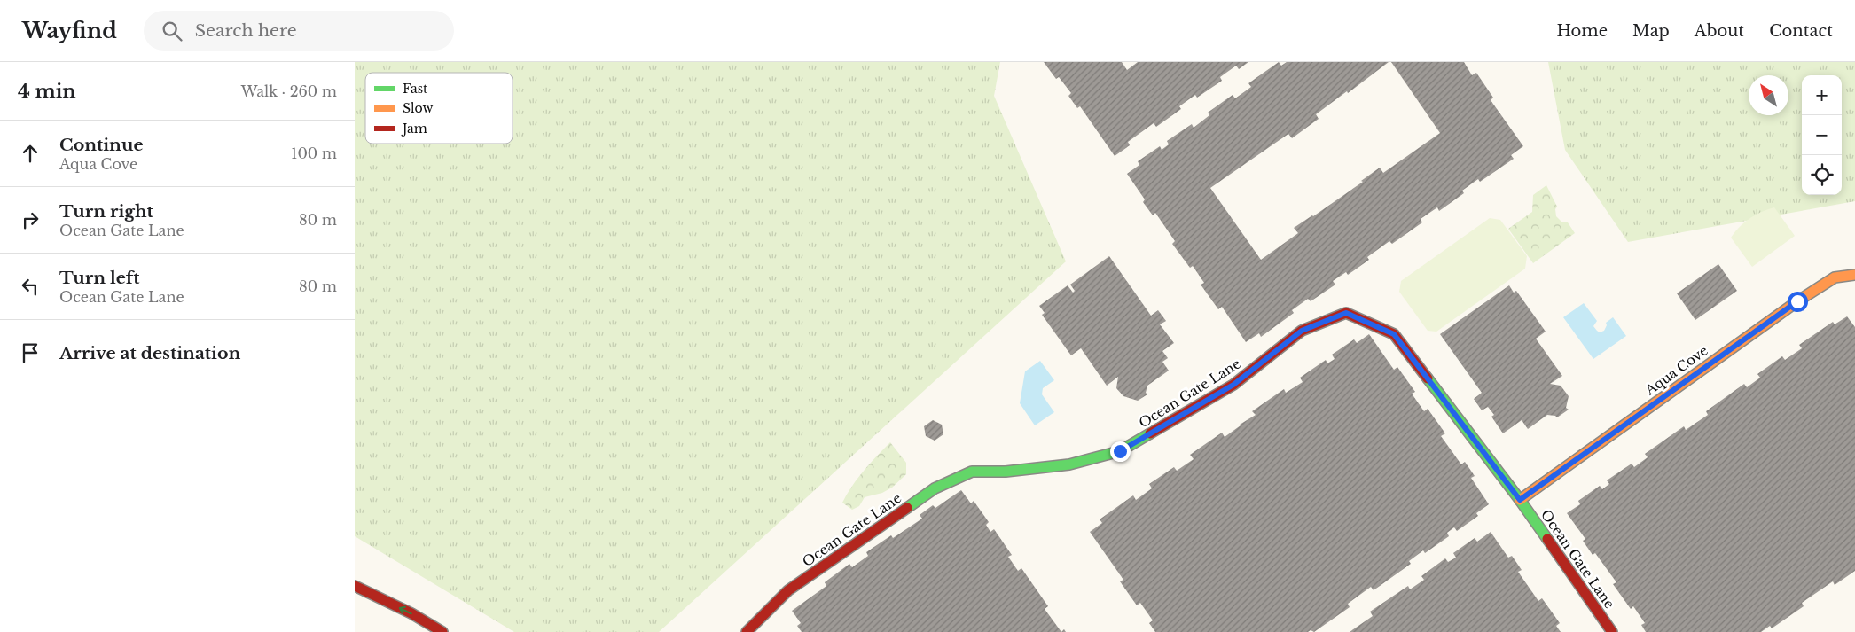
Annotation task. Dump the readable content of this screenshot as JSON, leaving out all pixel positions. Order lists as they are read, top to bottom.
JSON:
{
  "streets": {
    "street": ["Aqua Cove", "Ocean Gate Lane"]
  },
  "crossings": [
    ["Aqua Cove", "Ocean Gate Lane"]
  ],
  "legend": ["Fast", "Slow", "Jam"],
  "north": "top left",
  "page": {
    "header": "Wayfind",
    "search": "Search here",
    "nav": [
      "Home",
      "Map",
      "About",
      "Contact"
    ],
    "heading": ["4 min", "Walk · 260 m"],
    "map_buttons": ["+", "−"],
    "list": [
      ["Continue", "Aqua Cove", "100 m"],
      ["Turn right", "Ocean Gate Lane", "80 m"],
      ["Turn left", "Ocean Gate Lane", "80 m"],
      "Arrive at destination"
    ]
  }
}
